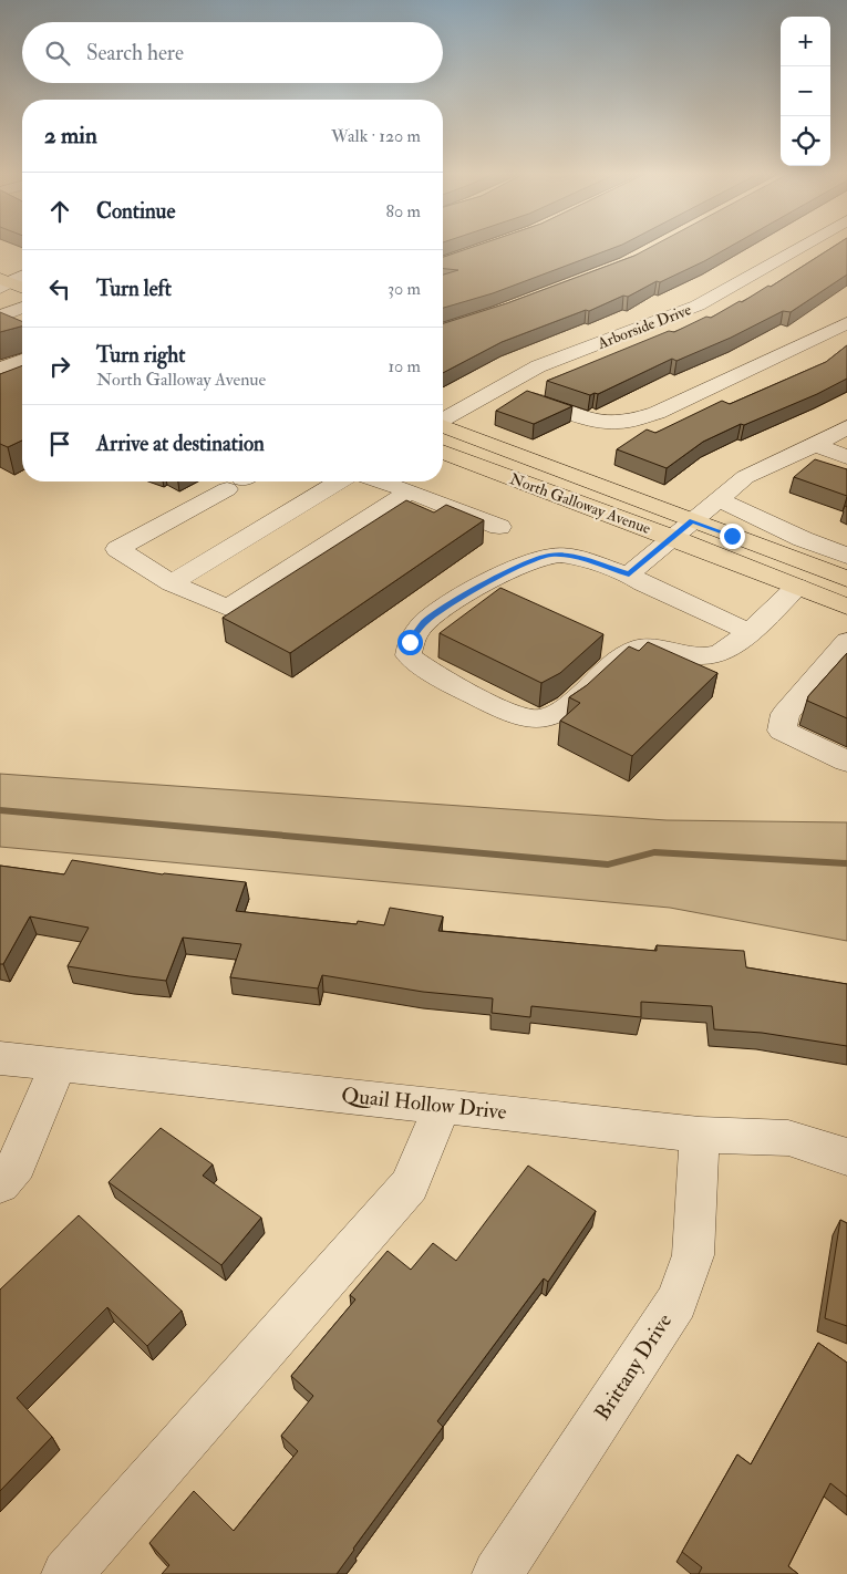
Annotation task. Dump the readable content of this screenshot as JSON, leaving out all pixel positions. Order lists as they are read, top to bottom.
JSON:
{
  "streets": {
    "main road": ["North Galloway Avenue"],
    "street": ["Arborside Drive", "Quail Hollow Drive", "Brittany Drive"]
  },
  "crossings": [
    ["Quail Hollow Drive", "Brittany Drive"]
  ],
  "page": {
    "map_buttons": ["+", "−"],
    "search": "Search here",
    "heading": ["2 min", "Walk · 120 m"],
    "list": [
      ["Continue", "80 m"],
      ["Turn left", "30 m"],
      ["Turn right", "North Galloway Avenue", "10 m"],
      "Arrive at destination"
    ]
  }
}
